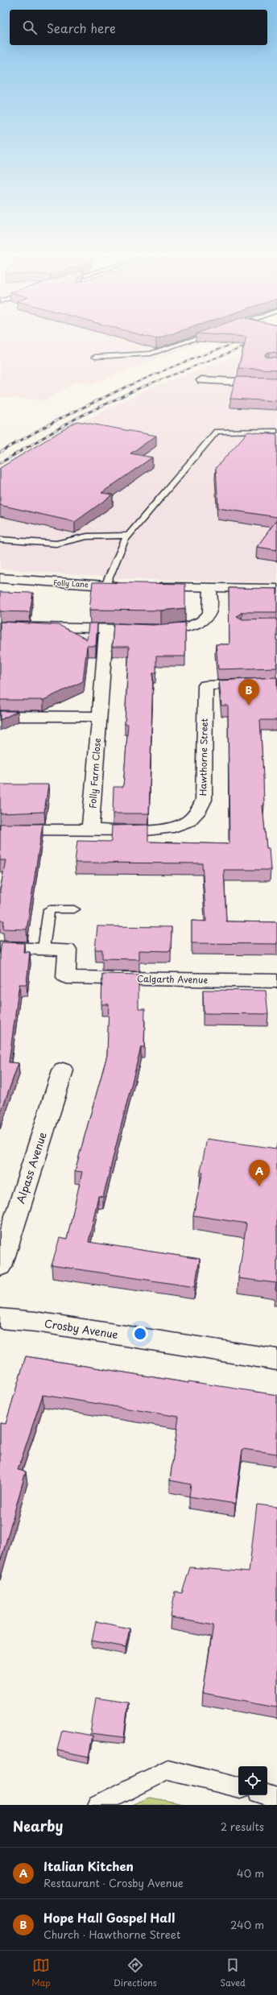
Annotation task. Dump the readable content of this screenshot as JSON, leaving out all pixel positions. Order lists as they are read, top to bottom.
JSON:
{
  "streets": {
    "street": [
      "Folly Lane",
      "Hawthorne Street",
      "Folly Farm Close",
      "Calgarth Avenue",
      "Alpass Avenue",
      "Crosby Avenue"
    ]
  },
  "crossings": [
    ["Hawthorne Street", "Folly Farm Close"]
  ],
  "page": {
    "search": "Search here",
    "pins": ["B", "A"],
    "heading": ["Nearby", "2 results"],
    "list": [
      {
        "mark": "A",
        "name": "Italian Kitchen",
        "note": "Restaurant · Crosby Avenue",
        "value": "40 m"
      },
      {
        "mark": "B",
        "name": "Hope Hall Gospel Hall",
        "note": "Church · Hawthorne Street",
        "value": "240 m"
      }
    ],
    "nav": ["Map", "Directions", "Saved"]
  }
}
